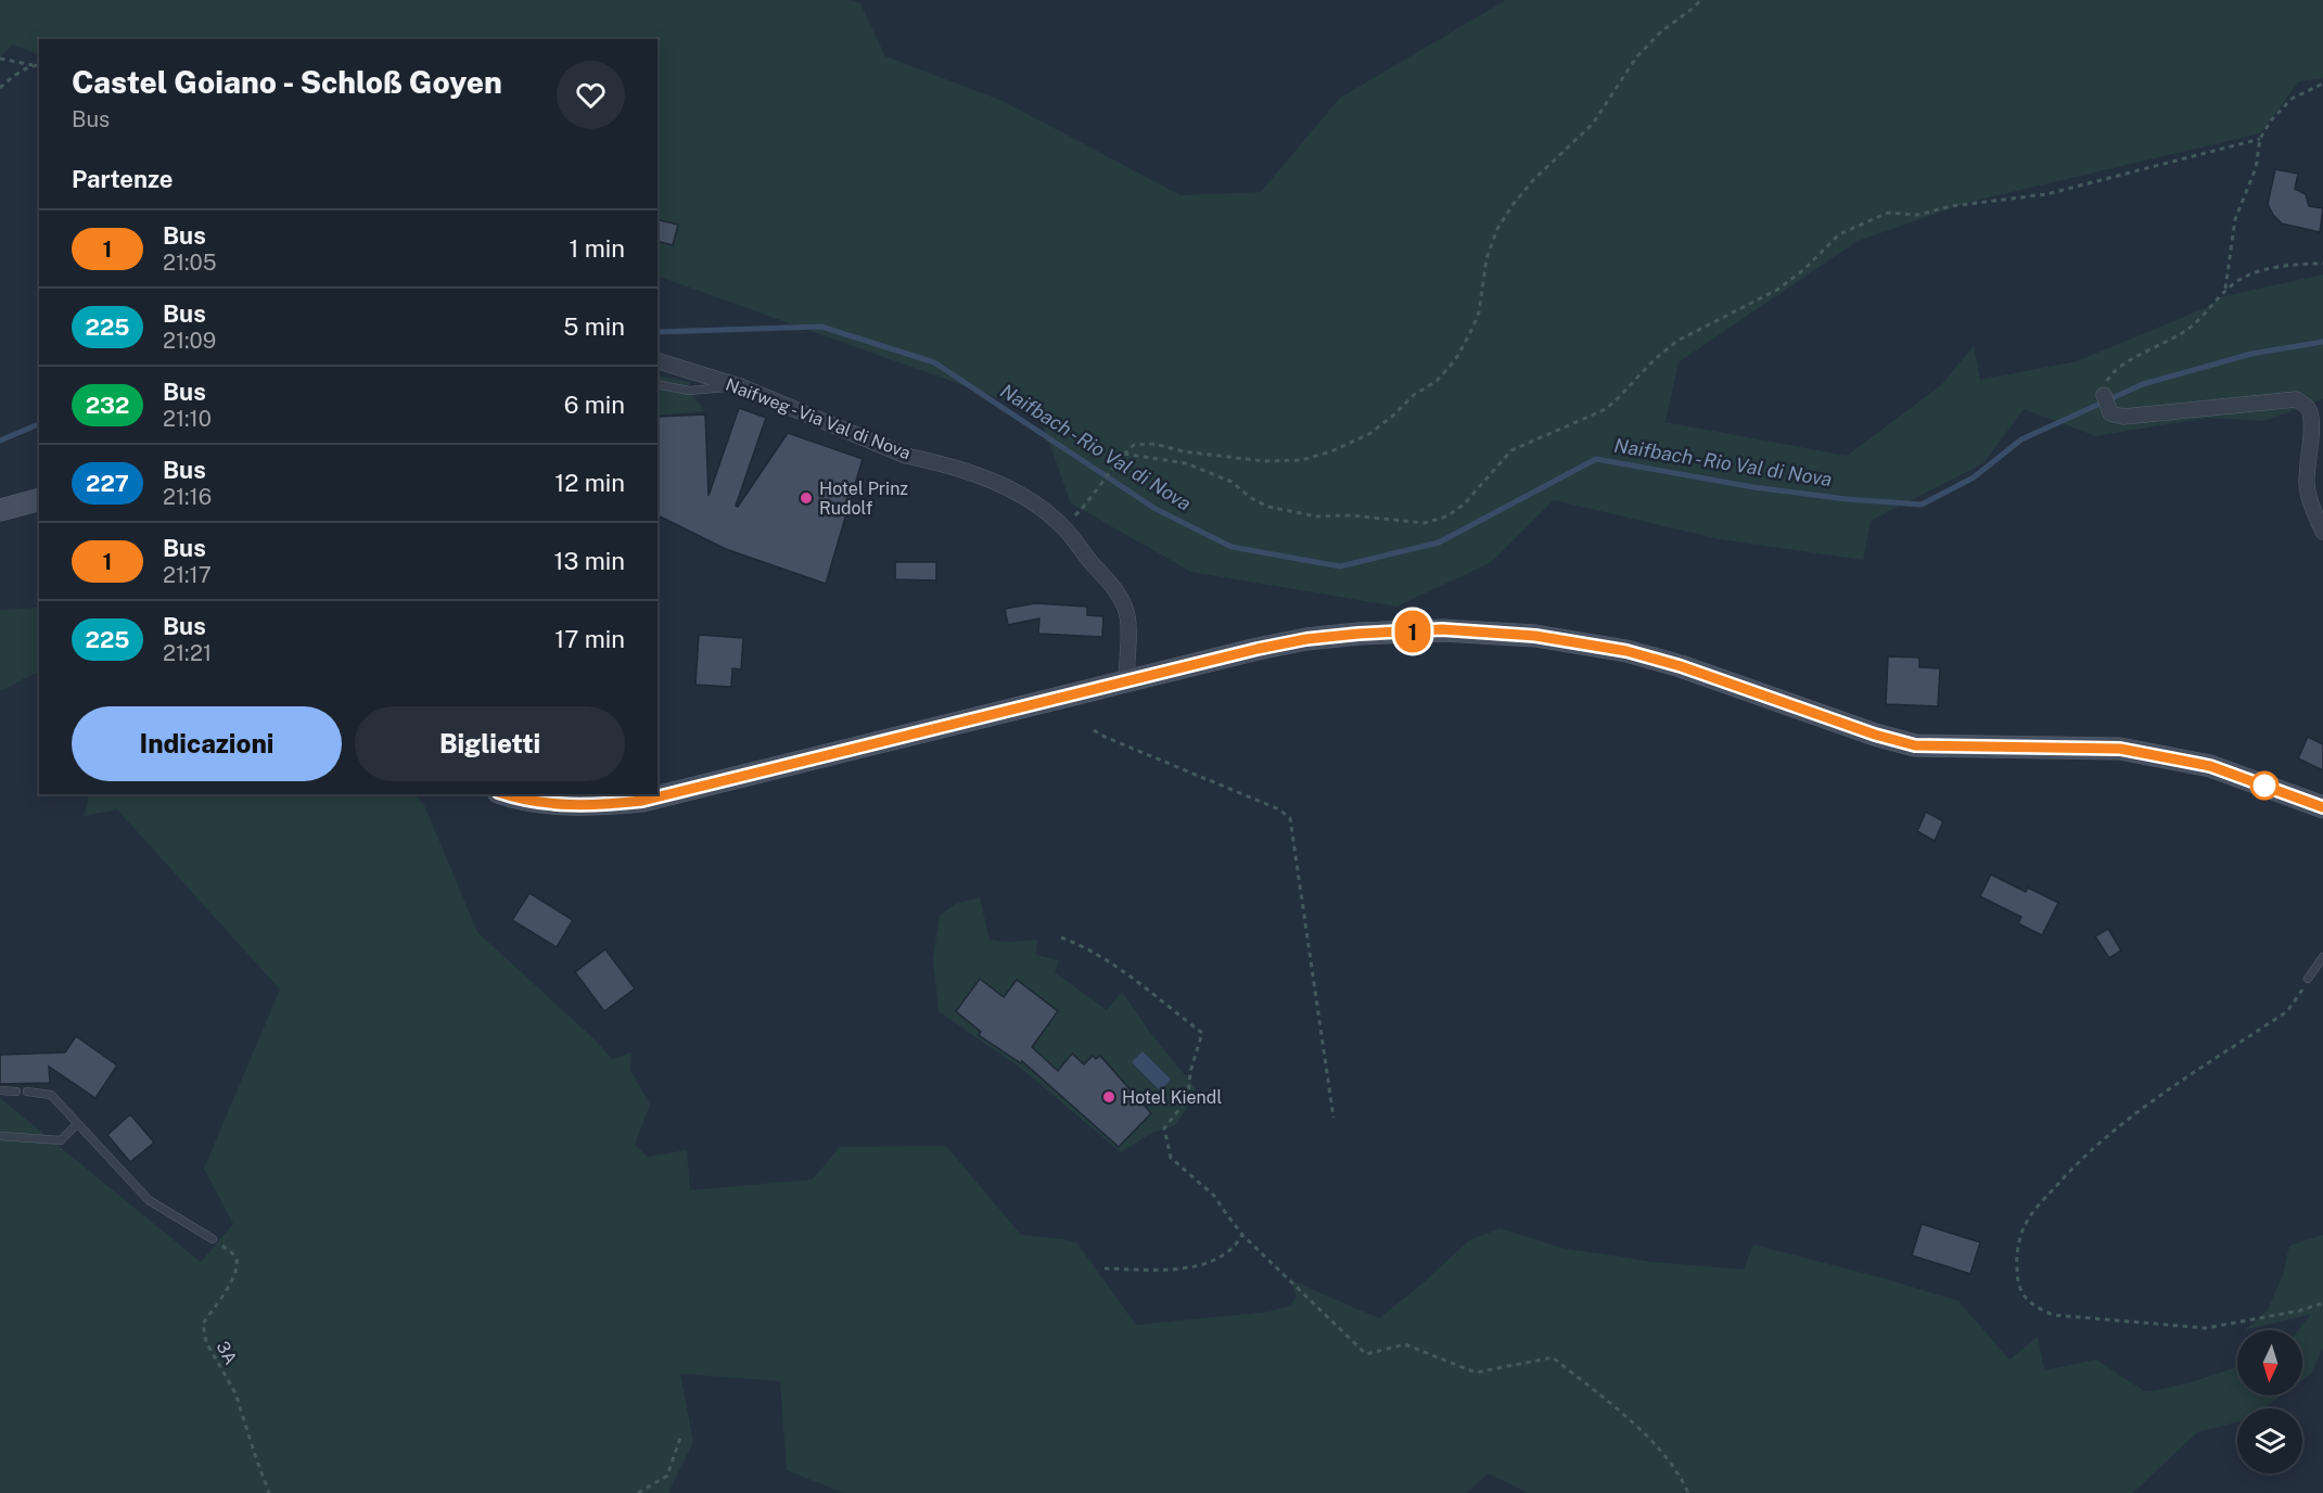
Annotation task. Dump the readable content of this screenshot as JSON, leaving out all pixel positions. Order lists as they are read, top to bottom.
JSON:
{
  "streets": {
    "street": ["Naifweg - Via Val di Nova"],
    "path": ["3A"]
  },
  "water": ["Naifbach - Rio Val di Nova"],
  "places": ["Hotel Prinz Rudolf", "Hotel Kiendl"],
  "lines": ["bus line 1"],
  "north": "bottom",
  "page": {
    "on_map": "1",
    "heading": [
      ["Castel Goiano - Schloß Goyen", "Bus"],
      "Partenze"
    ],
    "list": [
      {
        "mark": "1",
        "name": "Bus",
        "note": "21:05",
        "value": "1 min"
      },
      {
        "mark": "225",
        "name": "Bus",
        "note": "21:09",
        "value": "5 min"
      },
      {
        "mark": "232",
        "name": "Bus",
        "note": "21:10",
        "value": "6 min"
      },
      {
        "mark": "227",
        "name": "Bus",
        "note": "21:16",
        "value": "12 min"
      },
      {
        "mark": "1",
        "name": "Bus",
        "note": "21:17",
        "value": "13 min"
      },
      {
        "mark": "225",
        "name": "Bus",
        "note": "21:21",
        "value": "17 min"
      }
    ],
    "buttons": ["Indicazioni", "Biglietti"]
  }
}
